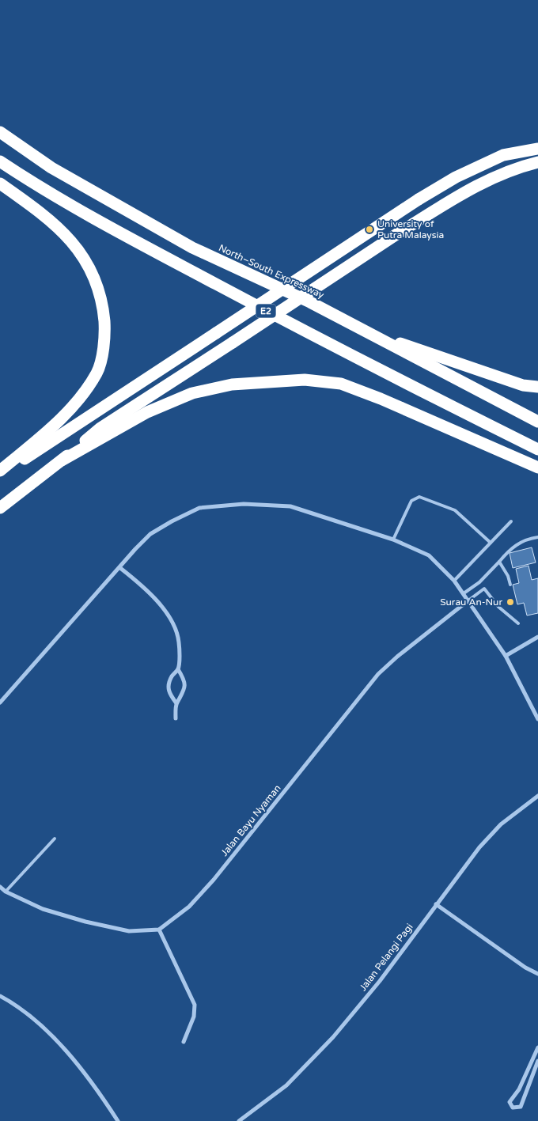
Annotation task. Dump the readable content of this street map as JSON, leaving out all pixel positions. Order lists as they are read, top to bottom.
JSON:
{
  "streets": {
    "highway": ["North–South Expressway", "E2"],
    "street": ["Jalan Bayu Nyaman", "Jalan Pelangi Pagi"]
  },
  "places": ["University of Putra Malaysia", "Surau An-Nur"]
}
